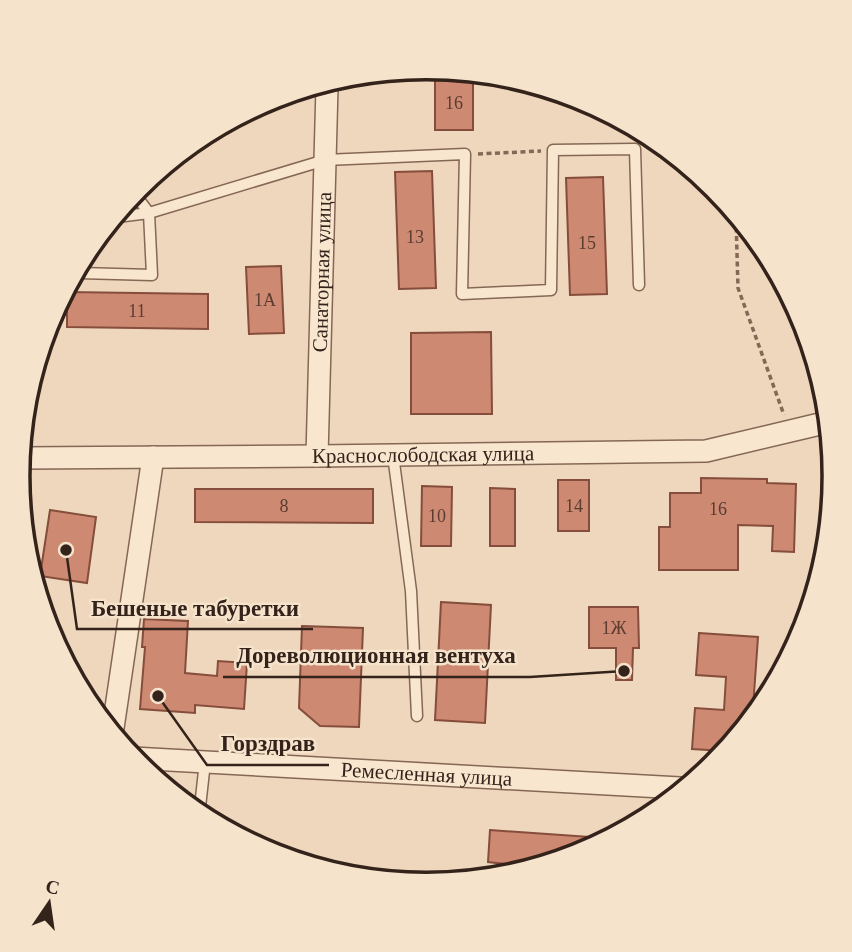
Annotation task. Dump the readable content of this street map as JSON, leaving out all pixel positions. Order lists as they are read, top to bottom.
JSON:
{
  "streets": {
    "street": ["Санаторная улица", "Краснослободская улица", "Ремесленная улица"]
  },
  "crossings": [
    ["Санаторная улица", "Краснослободская улица"]
  ],
  "places": ["Бешеные табуретки", "Дореволюционная вентуха", "Горздрав"],
  "house_numbers": [
    "16",
    "13",
    "15",
    "1А",
    "11",
    "8",
    "14",
    "16",
    "10",
    "1Ж"
  ],
  "north": "top"
}
